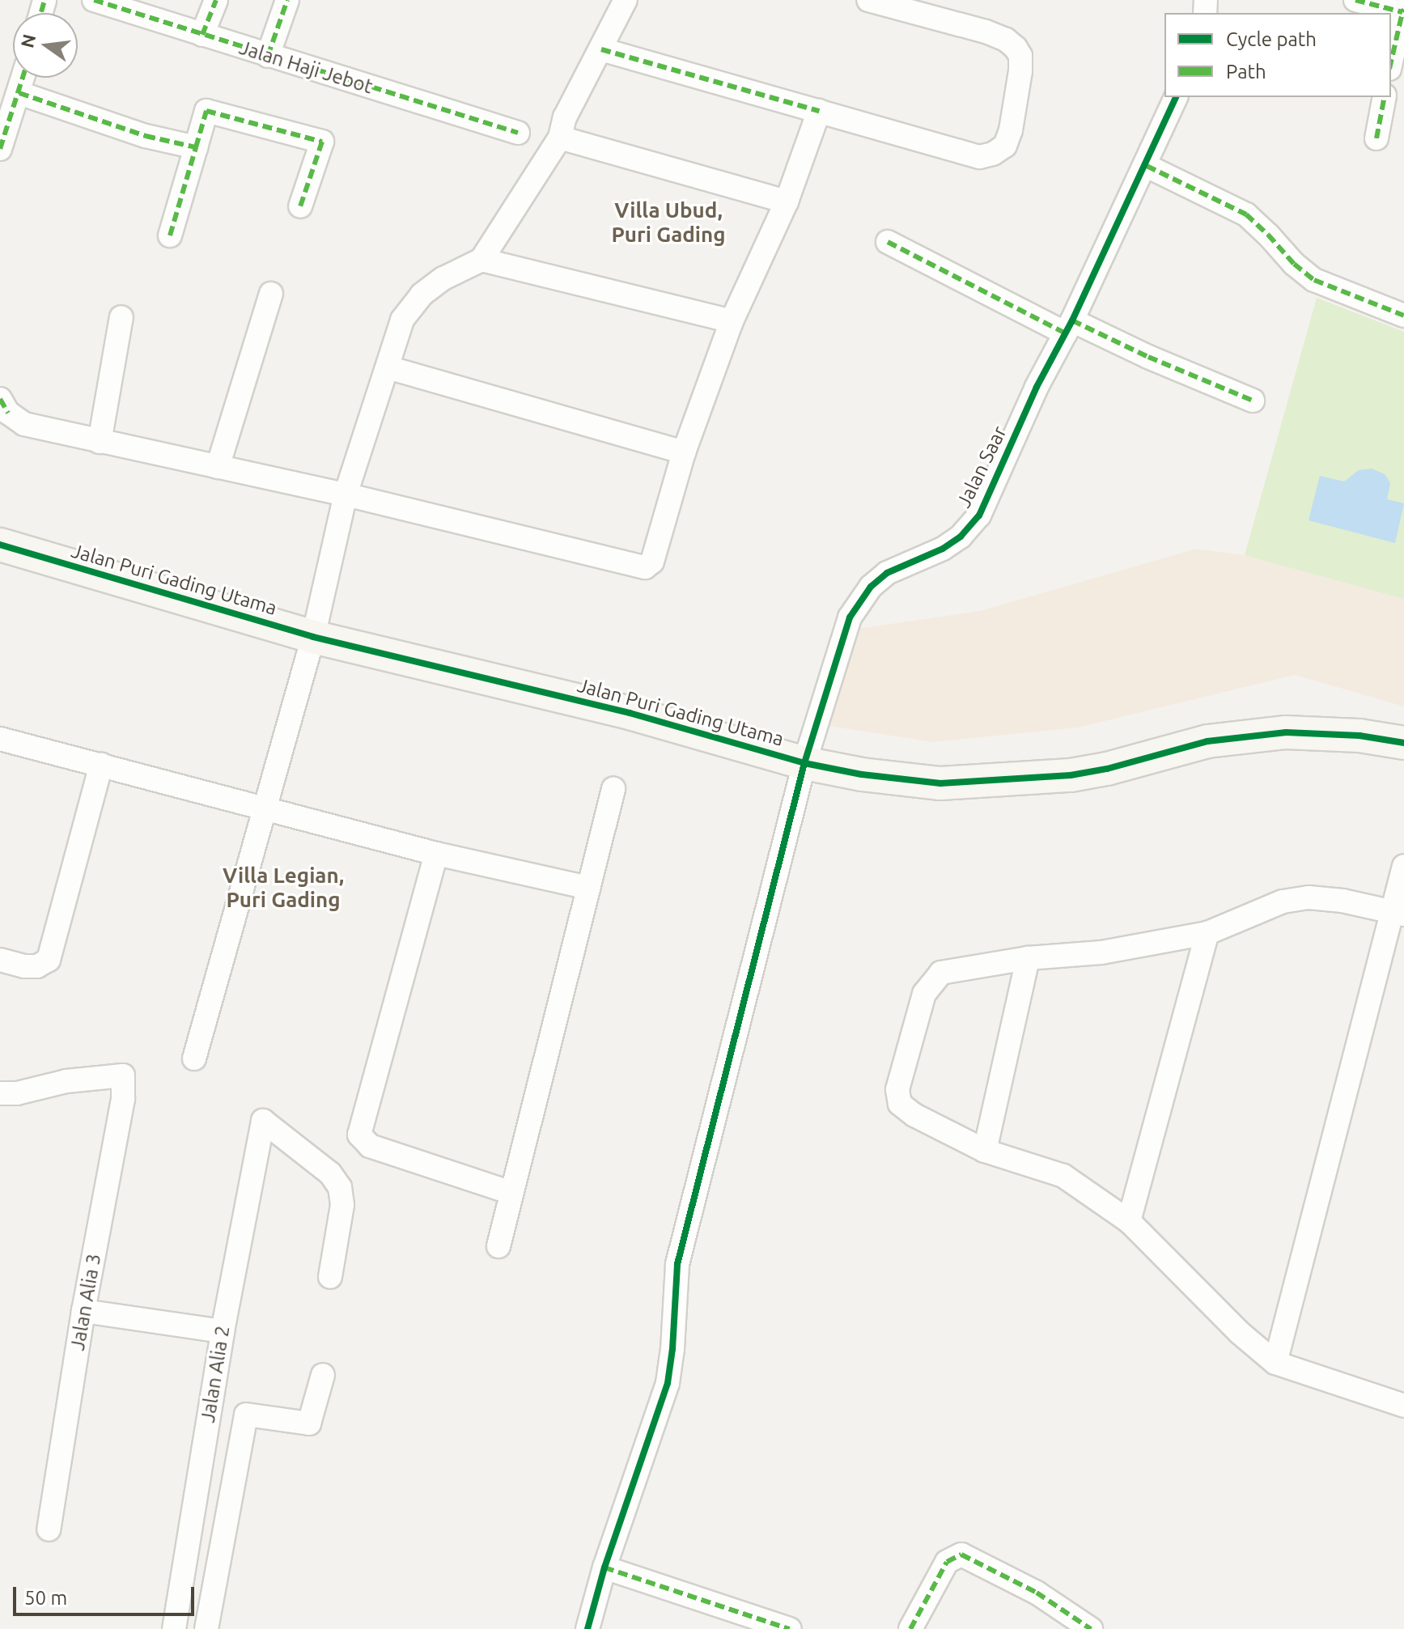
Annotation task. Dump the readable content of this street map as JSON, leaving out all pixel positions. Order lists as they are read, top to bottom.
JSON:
{
  "streets": {
    "street": [
      "Jalan Haji Jebot",
      "Jalan Saar",
      "Jalan Puri Gading Utama",
      "Jalan Alia 3",
      "Jalan Alia 2"
    ]
  },
  "crossings": [
    ["Jalan Saar", "Jalan Puri Gading Utama"]
  ],
  "districts": ["Villa Ubud, Puri Gading", "Villa Legian, Puri Gading"],
  "legend": ["Cycle path", "Path"],
  "scale_bar": "50 m",
  "north": "left"
}
